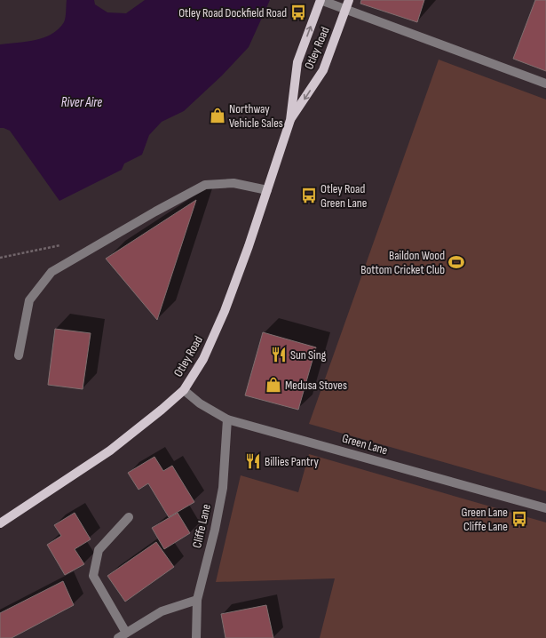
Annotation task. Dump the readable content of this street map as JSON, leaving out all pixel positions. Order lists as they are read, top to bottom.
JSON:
{
  "streets": {
    "main road": ["Otley Road"],
    "street": ["Green Lane", "Cliffe Lane"]
  },
  "crossings": [
    ["Otley Road", "Green Lane"],
    ["Green Lane", "Cliffe Lane"]
  ],
  "water": ["River Aire"],
  "places": {
    "bus stop": ["Otley Road Dockfield Road", "Otley Road Green Lane", "Green Lane Cliffe Lane"],
    "shop": ["Northway Vehicle Sales", "Medusa Stoves"],
    "sports": ["Baildon Wood Bottom Cricket Club"],
    "restaurant": ["Sun Sing", "Billies Pantry"]
  }
}
